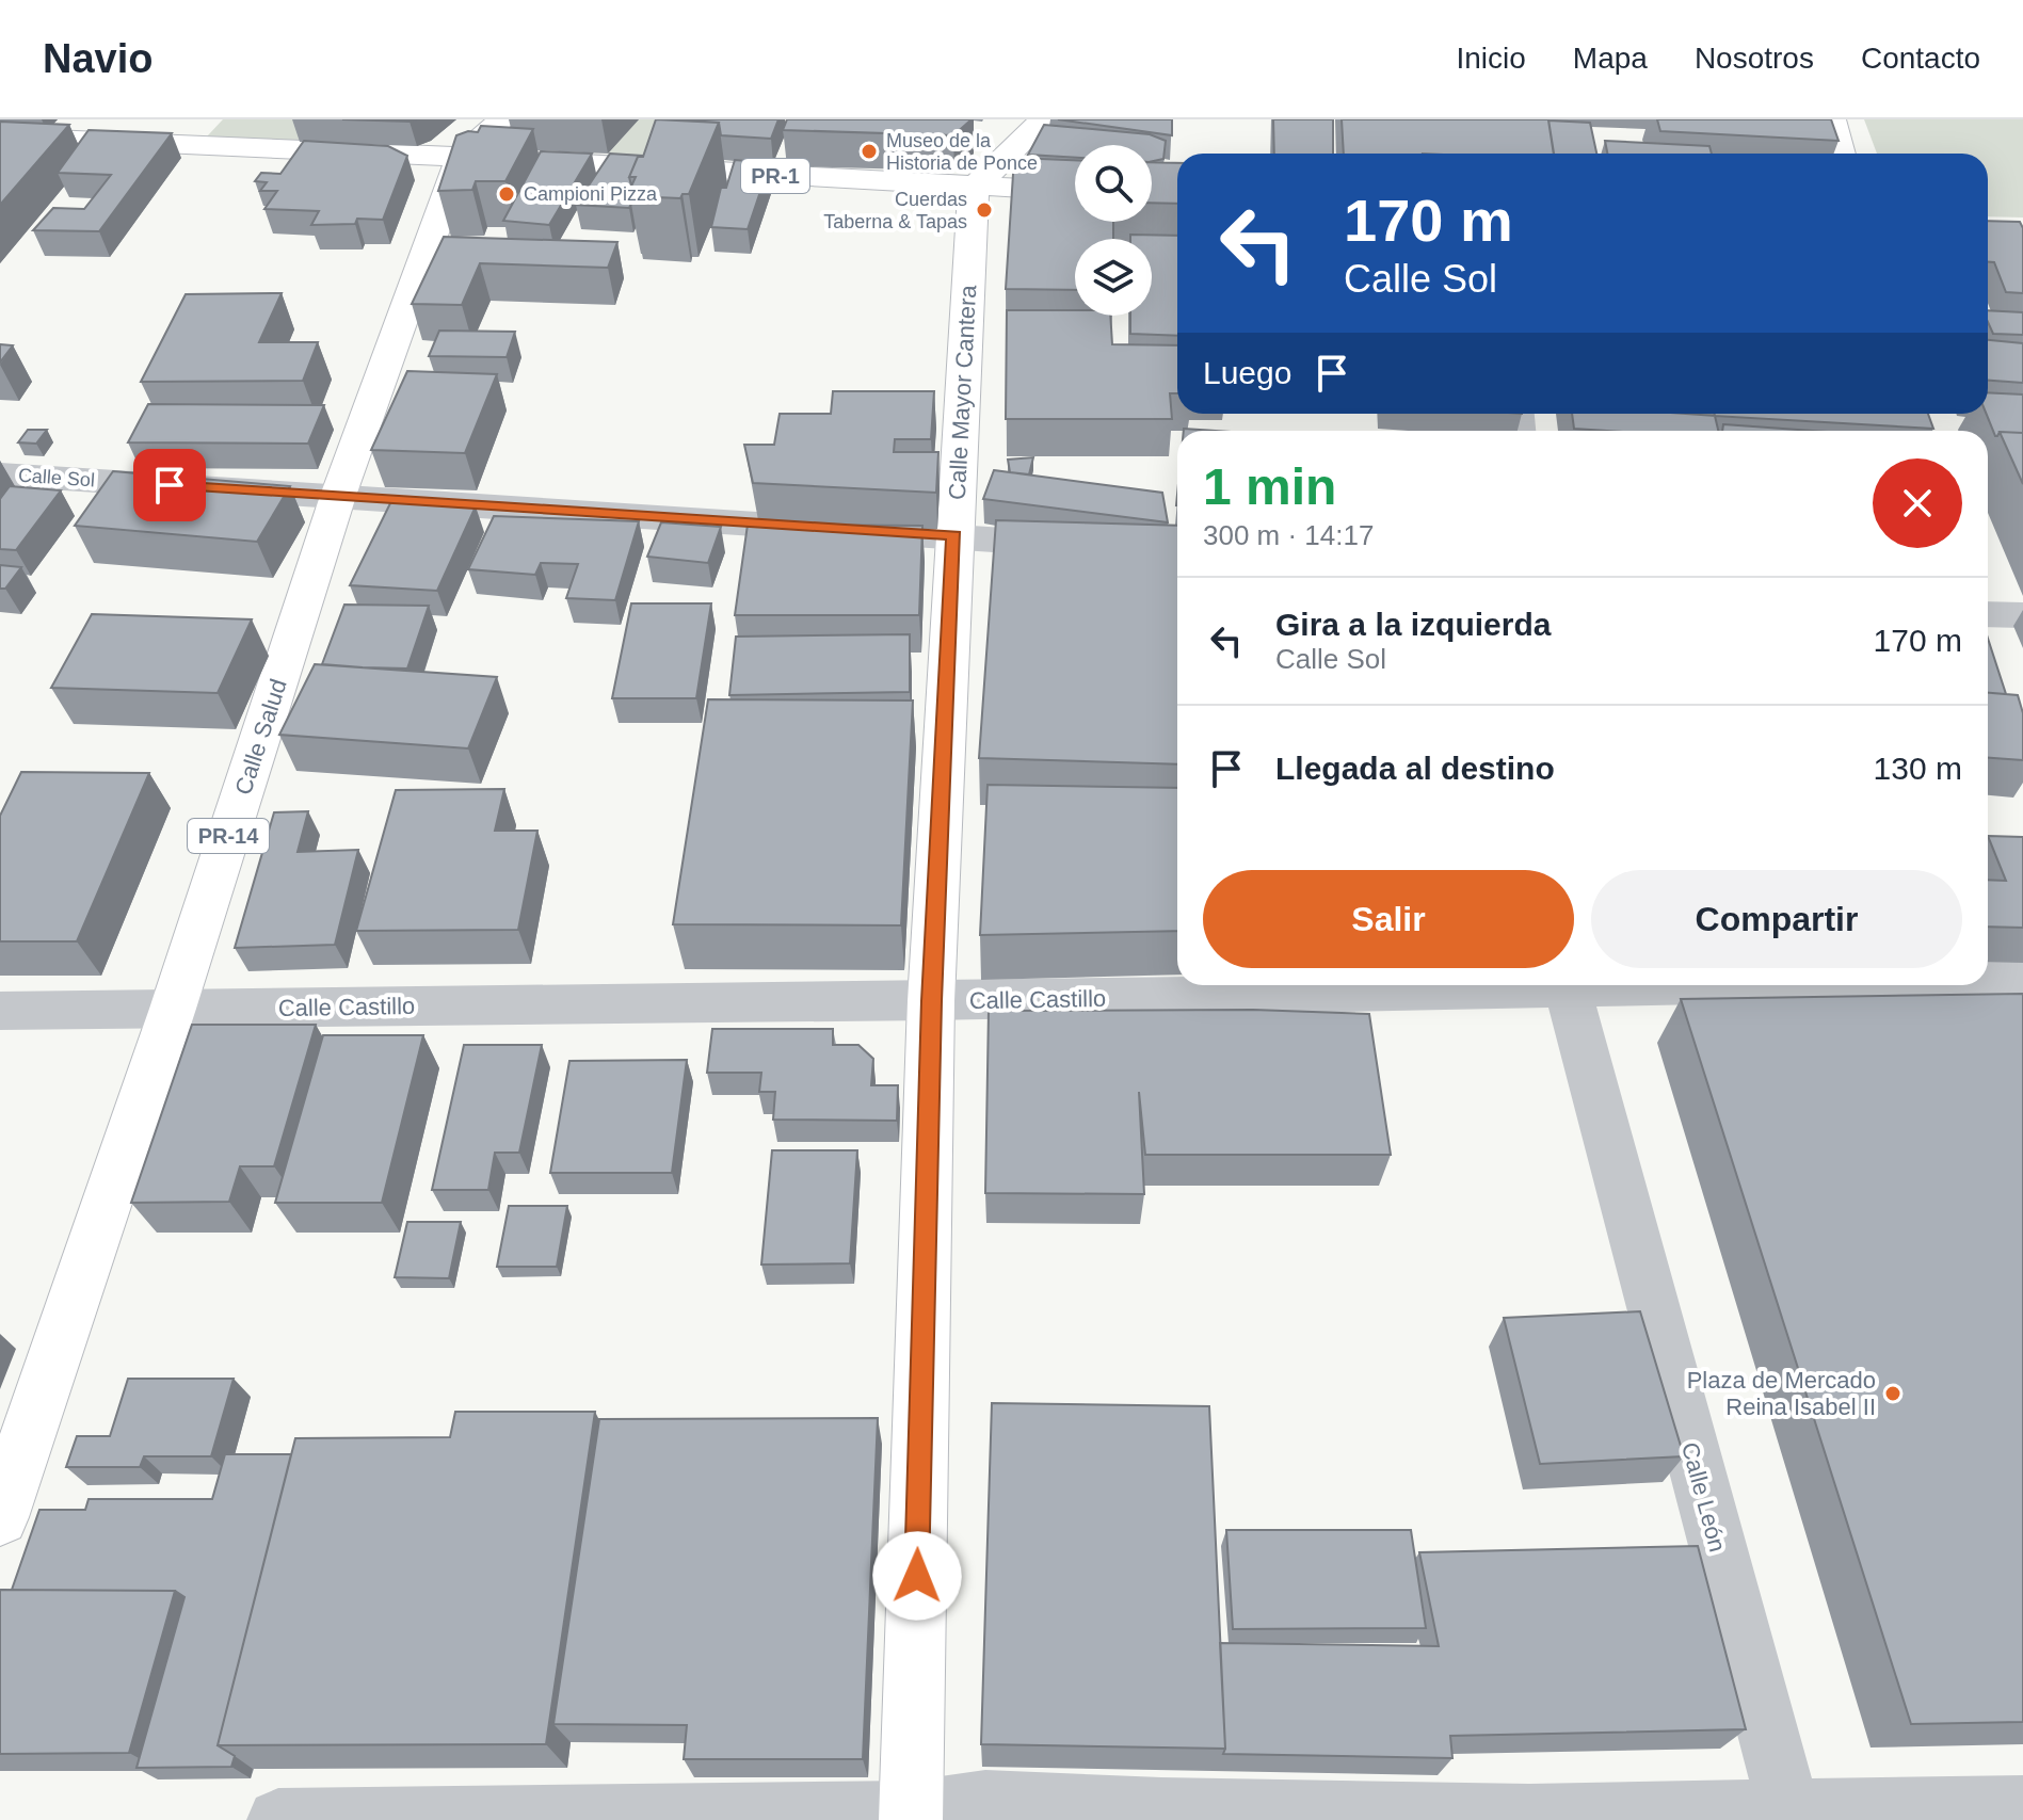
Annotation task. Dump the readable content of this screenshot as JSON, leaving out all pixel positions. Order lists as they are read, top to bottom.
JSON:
{
  "streets": {
    "main road": [
      "PR-1",
      "Calle Mayor Cantera",
      "Calle Salud",
      "PR-14"
    ],
    "street": ["Calle Sol", "Calle Castillo", "Calle León"]
  },
  "crossings": [
    ["PR-1", "Calle Mayor Cantera"],
    ["PR-1", "Calle Salud"],
    ["Calle Mayor Cantera", "Calle Sol"],
    ["Calle Mayor Cantera", "Calle Castillo"],
    ["Calle Sol", "Calle Salud"],
    ["Calle Salud", "Calle Castillo"]
  ],
  "places": [
    "Museo de la Historia de Ponce",
    "Campioni Pizza",
    "Cuerdas Taberna & Tapas",
    "Plaza de Mercado Reina Isabel II"
  ],
  "page": {
    "header": "Navio",
    "nav": [
      "Inicio",
      "Mapa",
      "Nosotros",
      "Contacto"
    ],
    "turn": ["170 m", "Calle Sol"],
    "then": "Luego",
    "heading": ["1 min", "300 m · 14:17"],
    "list": [
      {
        "name": "Gira a la izquierda",
        "note": "Calle Sol",
        "value": "170 m"
      },
      {
        "name": "Llegada al destino",
        "value": "130 m"
      }
    ],
    "buttons": ["Salir", "Compartir"]
  }
}
